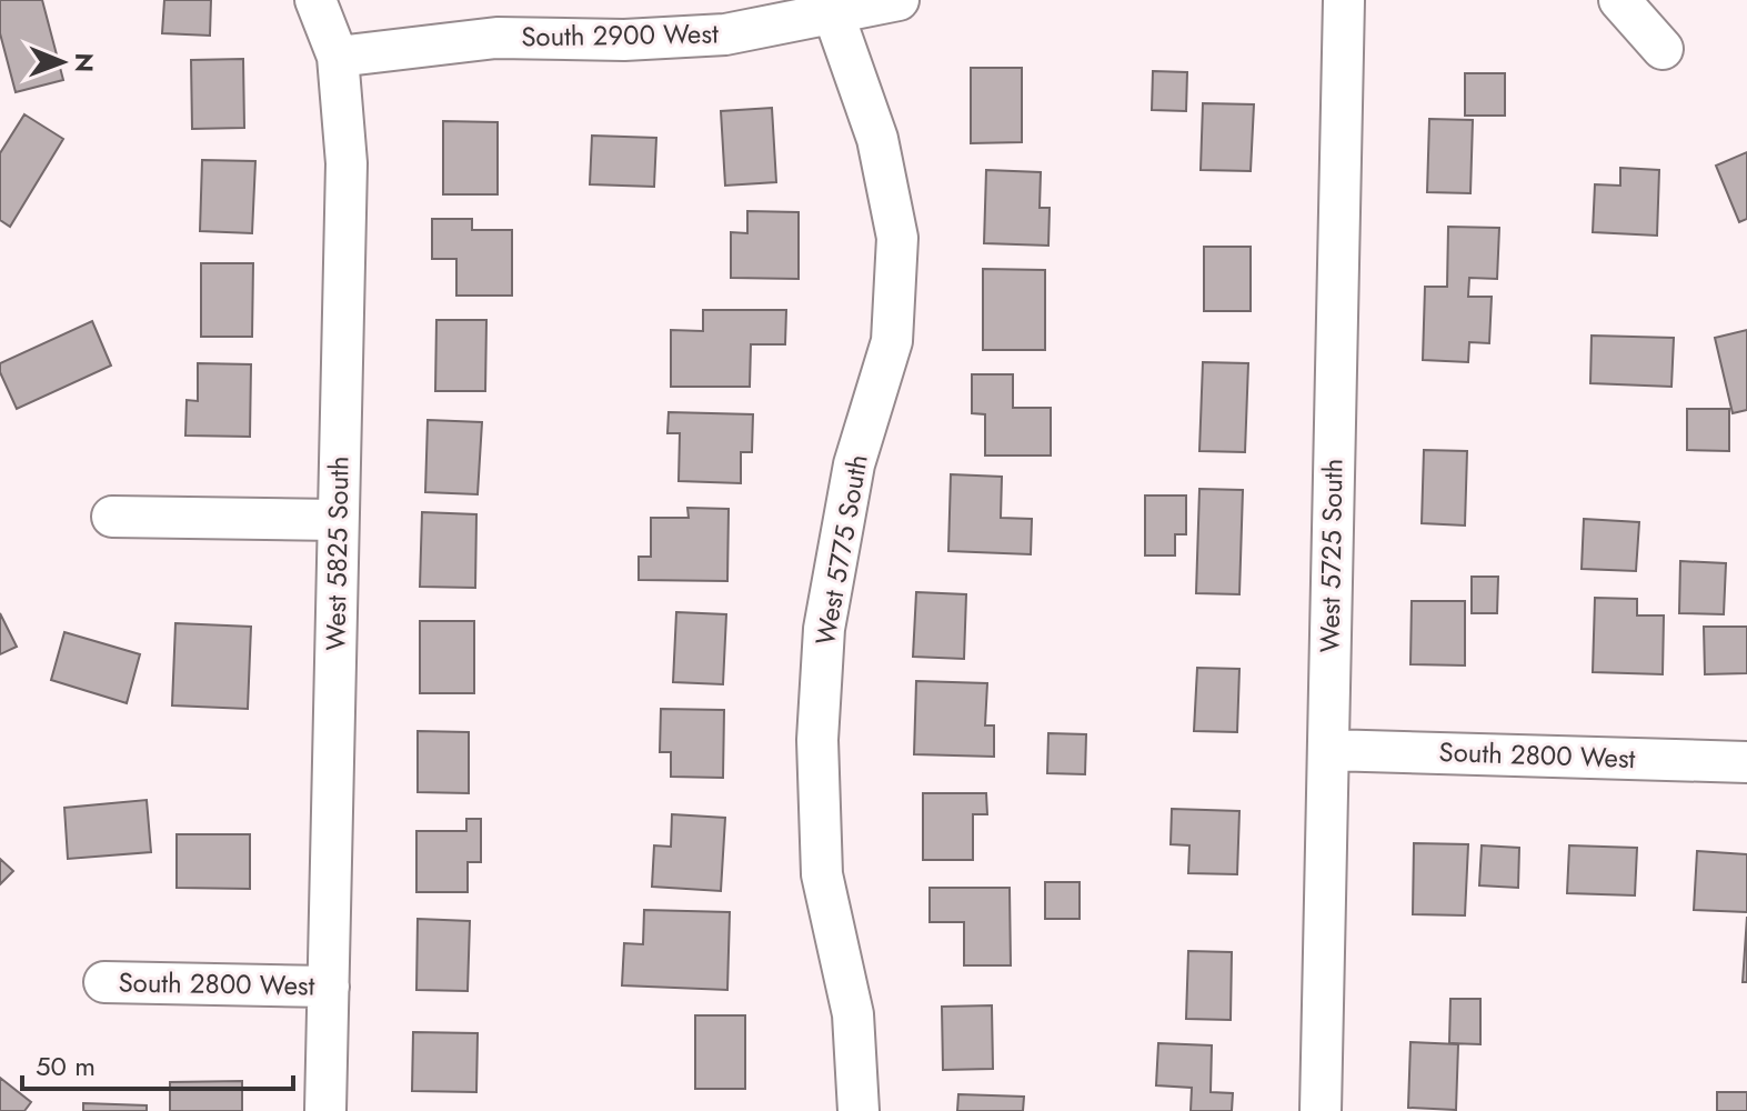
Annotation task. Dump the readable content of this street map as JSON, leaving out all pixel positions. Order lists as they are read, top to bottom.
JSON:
{
  "streets": {
    "street": [
      "South 2900 West",
      "West 5775 South",
      "West 5825 South",
      "West 5725 South",
      "South 2800 West"
    ]
  },
  "crossings": [
    ["South 2900 West", "West 5775 South"],
    ["South 2900 West", "West 5825 South"],
    ["West 5825 South", "South 2800 West"],
    ["West 5725 South", "South 2800 West"]
  ],
  "scale_bar": "50 m",
  "north": "right"
}
